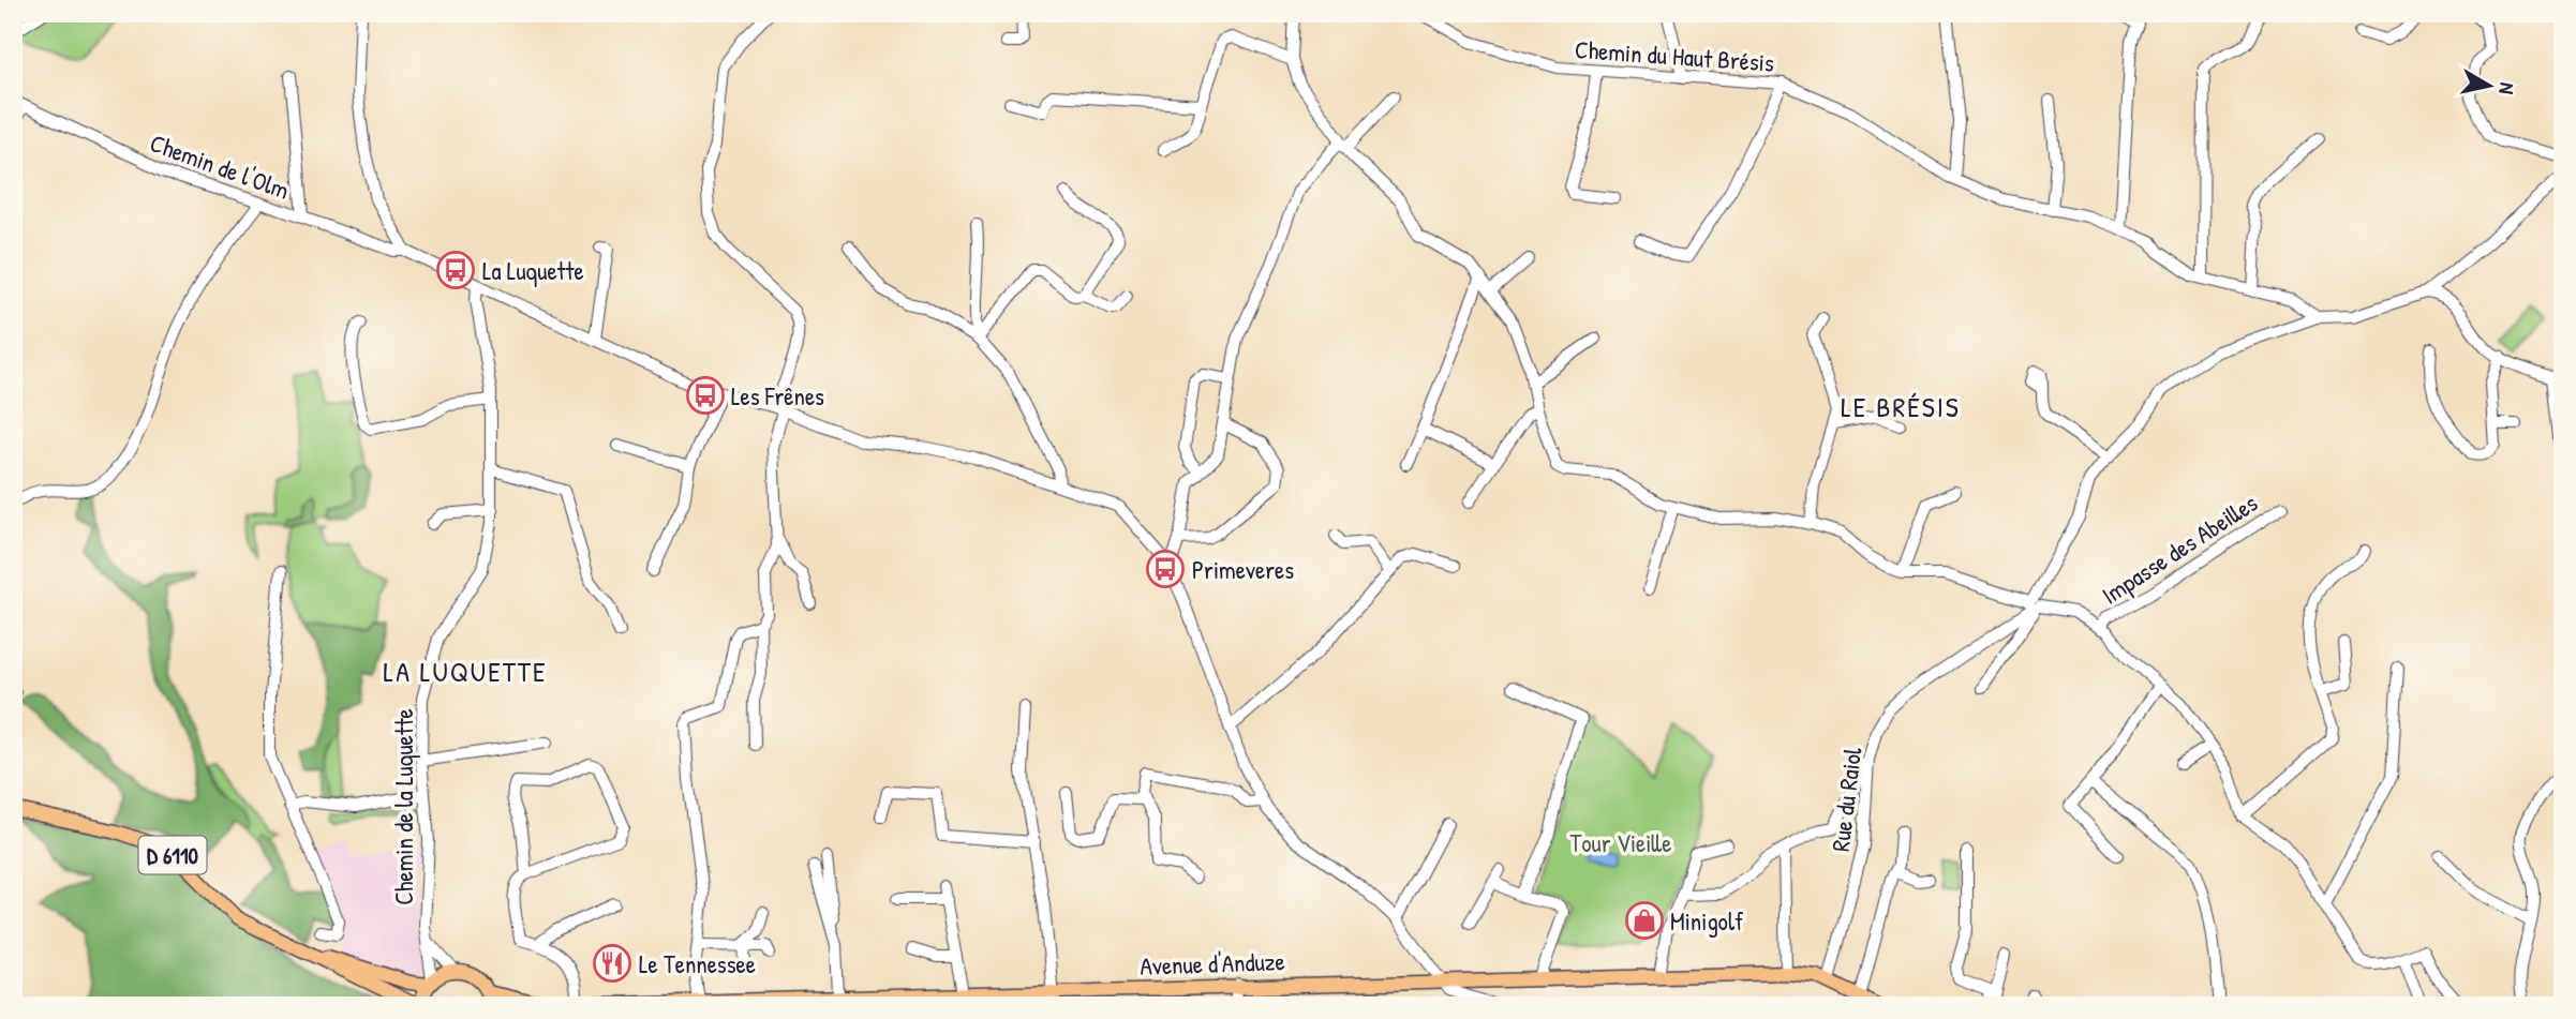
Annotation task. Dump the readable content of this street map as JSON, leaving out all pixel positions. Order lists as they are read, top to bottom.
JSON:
{
  "streets": {
    "main road": ["D 6110", "Avenue d'Anduze"],
    "street": [
      "Chemin du Haut Brésis",
      "Chemin de l'Olm",
      "Impasse des Abeilles",
      "Rue du Raiol",
      "Chemin de la Luquette"
    ]
  },
  "crossings": [
    ["Chemin de l'Olm", "Chemin de la Luquette"],
    ["Chemin de l'Olm", "Avenue d'Anduze"],
    ["Rue du Raiol", "Avenue d'Anduze"],
    ["Chemin de la Luquette", "D 6110"]
  ],
  "districts": ["LE BRÉSIS", "LA LUQUETTE"],
  "parks": ["Tour Vieille"],
  "places": {
    "bus stop": ["La Luquette", "Les Frênes", "Primeveres"],
    "shop": ["Minigolf"],
    "restaurant": ["Le Tennessee"]
  },
  "north": "right"
}
